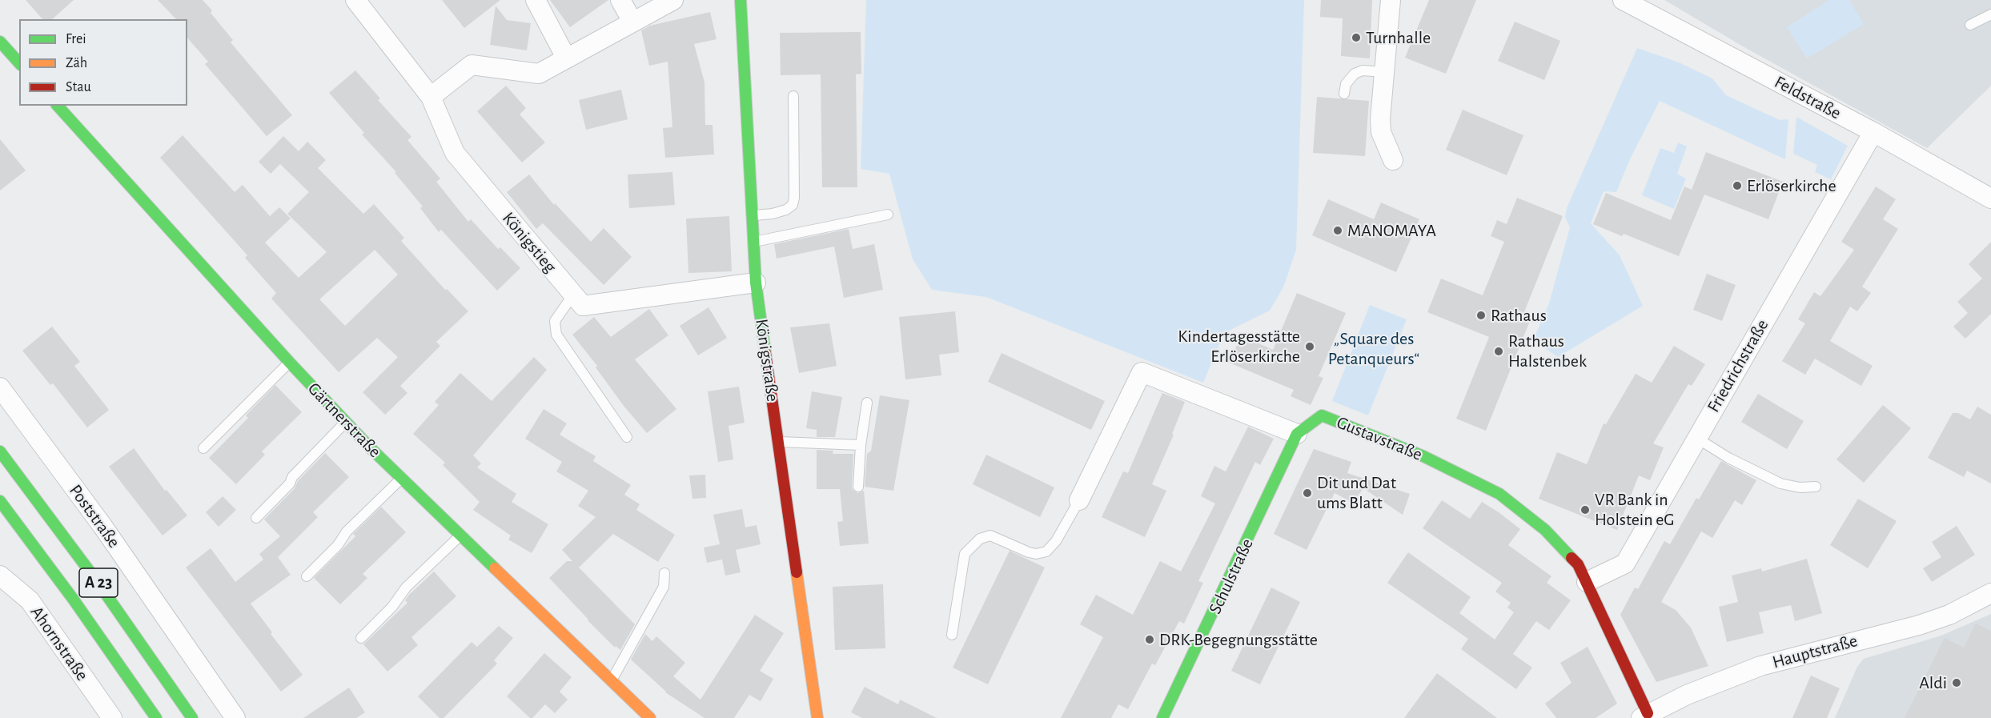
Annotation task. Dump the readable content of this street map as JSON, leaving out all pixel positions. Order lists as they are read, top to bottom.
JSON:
{
  "streets": {
    "main road": [
      "Königstraße",
      "Gärtnerstraße",
      "Gustavstraße",
      "Schulstraße",
      "A 23"
    ],
    "street": [
      "Feldstraße",
      "Königstieg",
      "Friedrichstraße",
      "Poststraße",
      "Ahornstraße",
      "Hauptstraße"
    ]
  },
  "crossings": [
    ["Feldstraße", "Friedrichstraße"],
    ["Königstieg", "Königstraße"],
    ["Friedrichstraße", "Gustavstraße"],
    ["Gustavstraße", "Schulstraße"],
    ["Gustavstraße", "Hauptstraße"]
  ],
  "parks": ["„Square des Petanqueurs“"],
  "places": [
    "Turnhalle",
    "Erlöserkirche",
    "MANOMAYA",
    "Rathaus",
    "Kindertagesstätte Erlöserkirche",
    "Rathaus Halstenbek",
    "Dit und Dat ums Blatt",
    "VR Bank in Holstein eG",
    "DRK-Begegnungsstätte",
    "Aldi"
  ],
  "legend": ["Frei", "Zäh", "Stau"]
}
